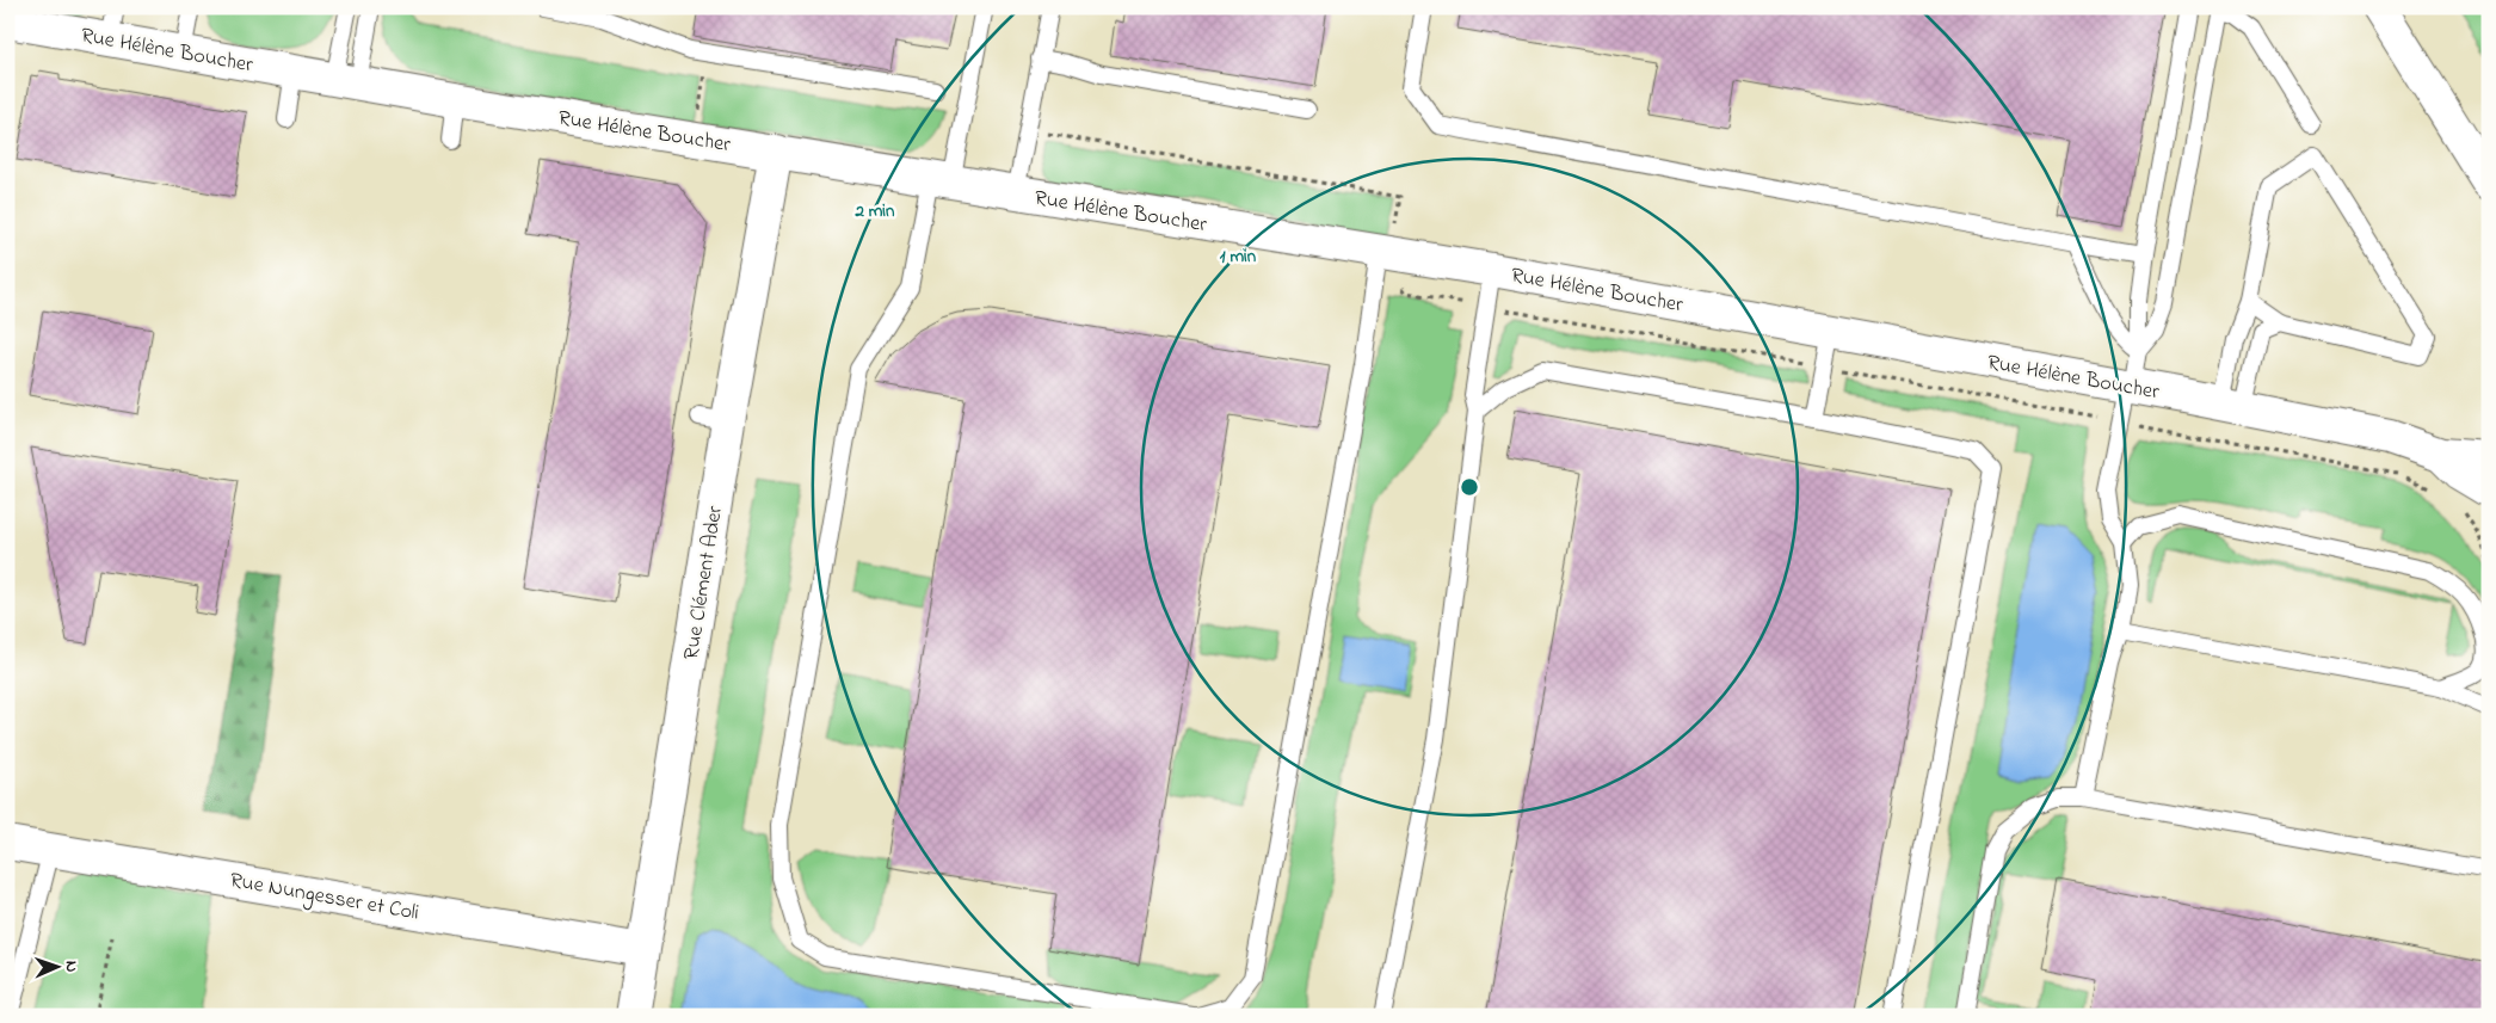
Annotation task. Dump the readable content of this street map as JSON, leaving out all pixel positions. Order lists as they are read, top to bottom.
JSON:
{
  "streets": {
    "street": ["Rue Hélène Boucher", "Rue Clément Ader", "Rue Nungesser et Coli"]
  },
  "crossings": [
    ["Rue Hélène Boucher", "Rue Clément Ader"],
    ["Rue Clément Ader", "Rue Nungesser et Coli"]
  ],
  "north": "right",
  "rings": ["2 min", "1 min"]
}
